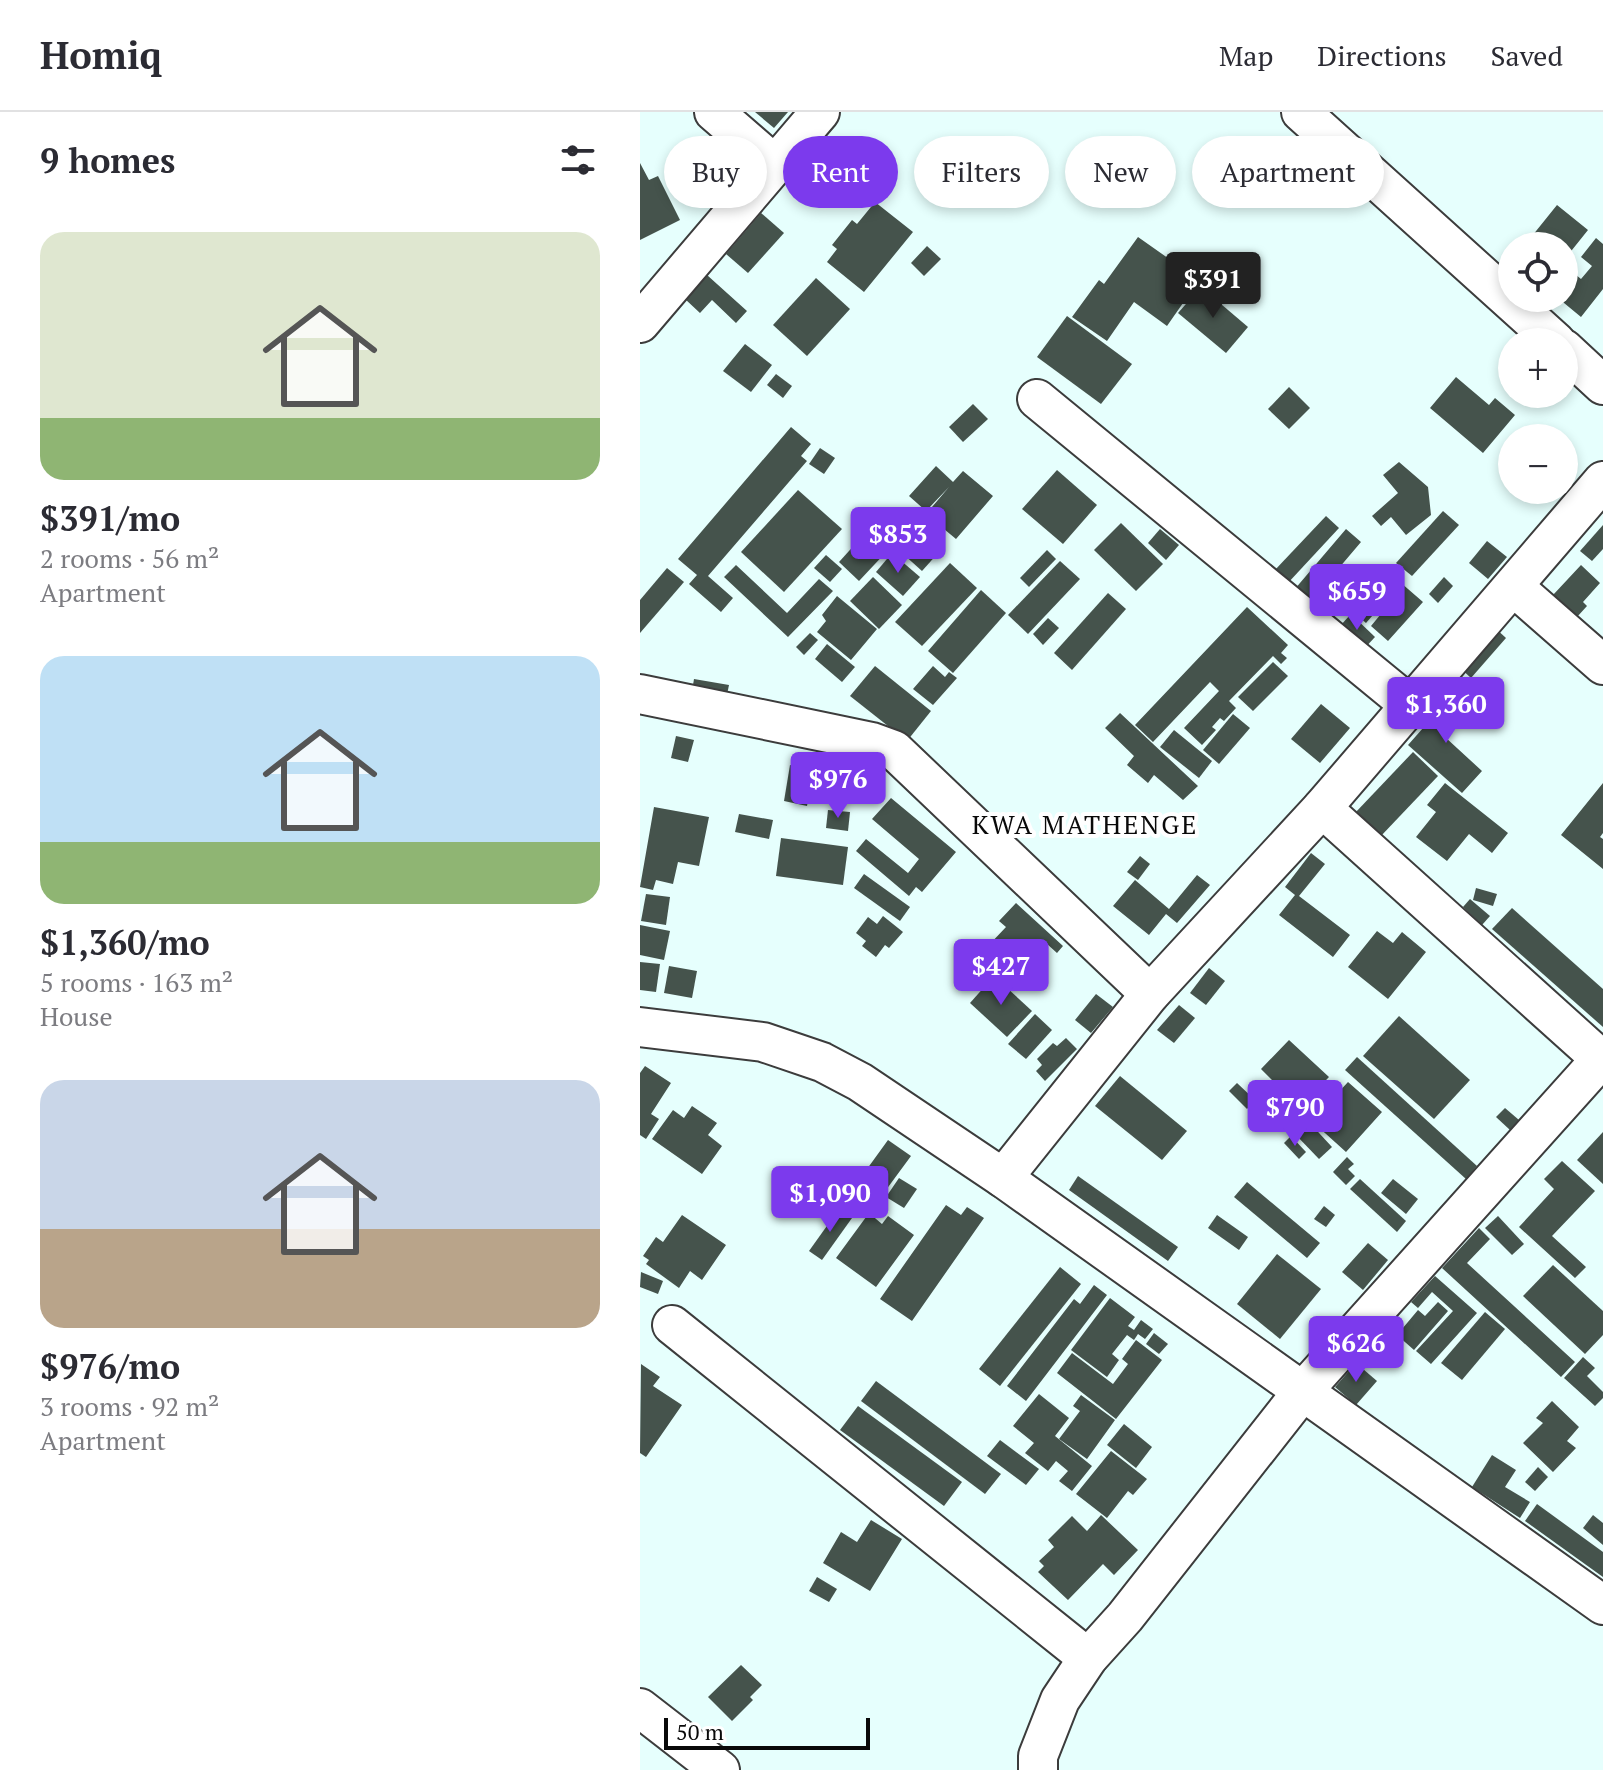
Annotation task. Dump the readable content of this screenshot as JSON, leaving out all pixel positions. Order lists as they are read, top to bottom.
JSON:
{
  "districts": ["KWA MATHENGE"],
  "scale_bar": "50 m",
  "page": {
    "header": "Homiq",
    "nav": ["Map", "Directions", "Saved"],
    "heading": "9 homes",
    "chip": [
      "Buy",
      "Rent",
      "Filters",
      "New",
      "Apartment"
    ],
    "list": [
      {
        "name": "$391/mo",
        "note": "2 rooms · 56 m² · Apartment"
      },
      {
        "name": "$1,360/mo",
        "note": "5 rooms · 163 m² · House"
      },
      {
        "name": "$976/mo",
        "note": "3 rooms · 92 m² · Apartment"
      }
    ],
    "map_buttons": ["+", "−"],
    "price": [
      "$391",
      "$853",
      "$659",
      "$1,360",
      "$976",
      "$427",
      "$790",
      "$1,090",
      "$626"
    ],
    "scale": "50 m"
  }
}
